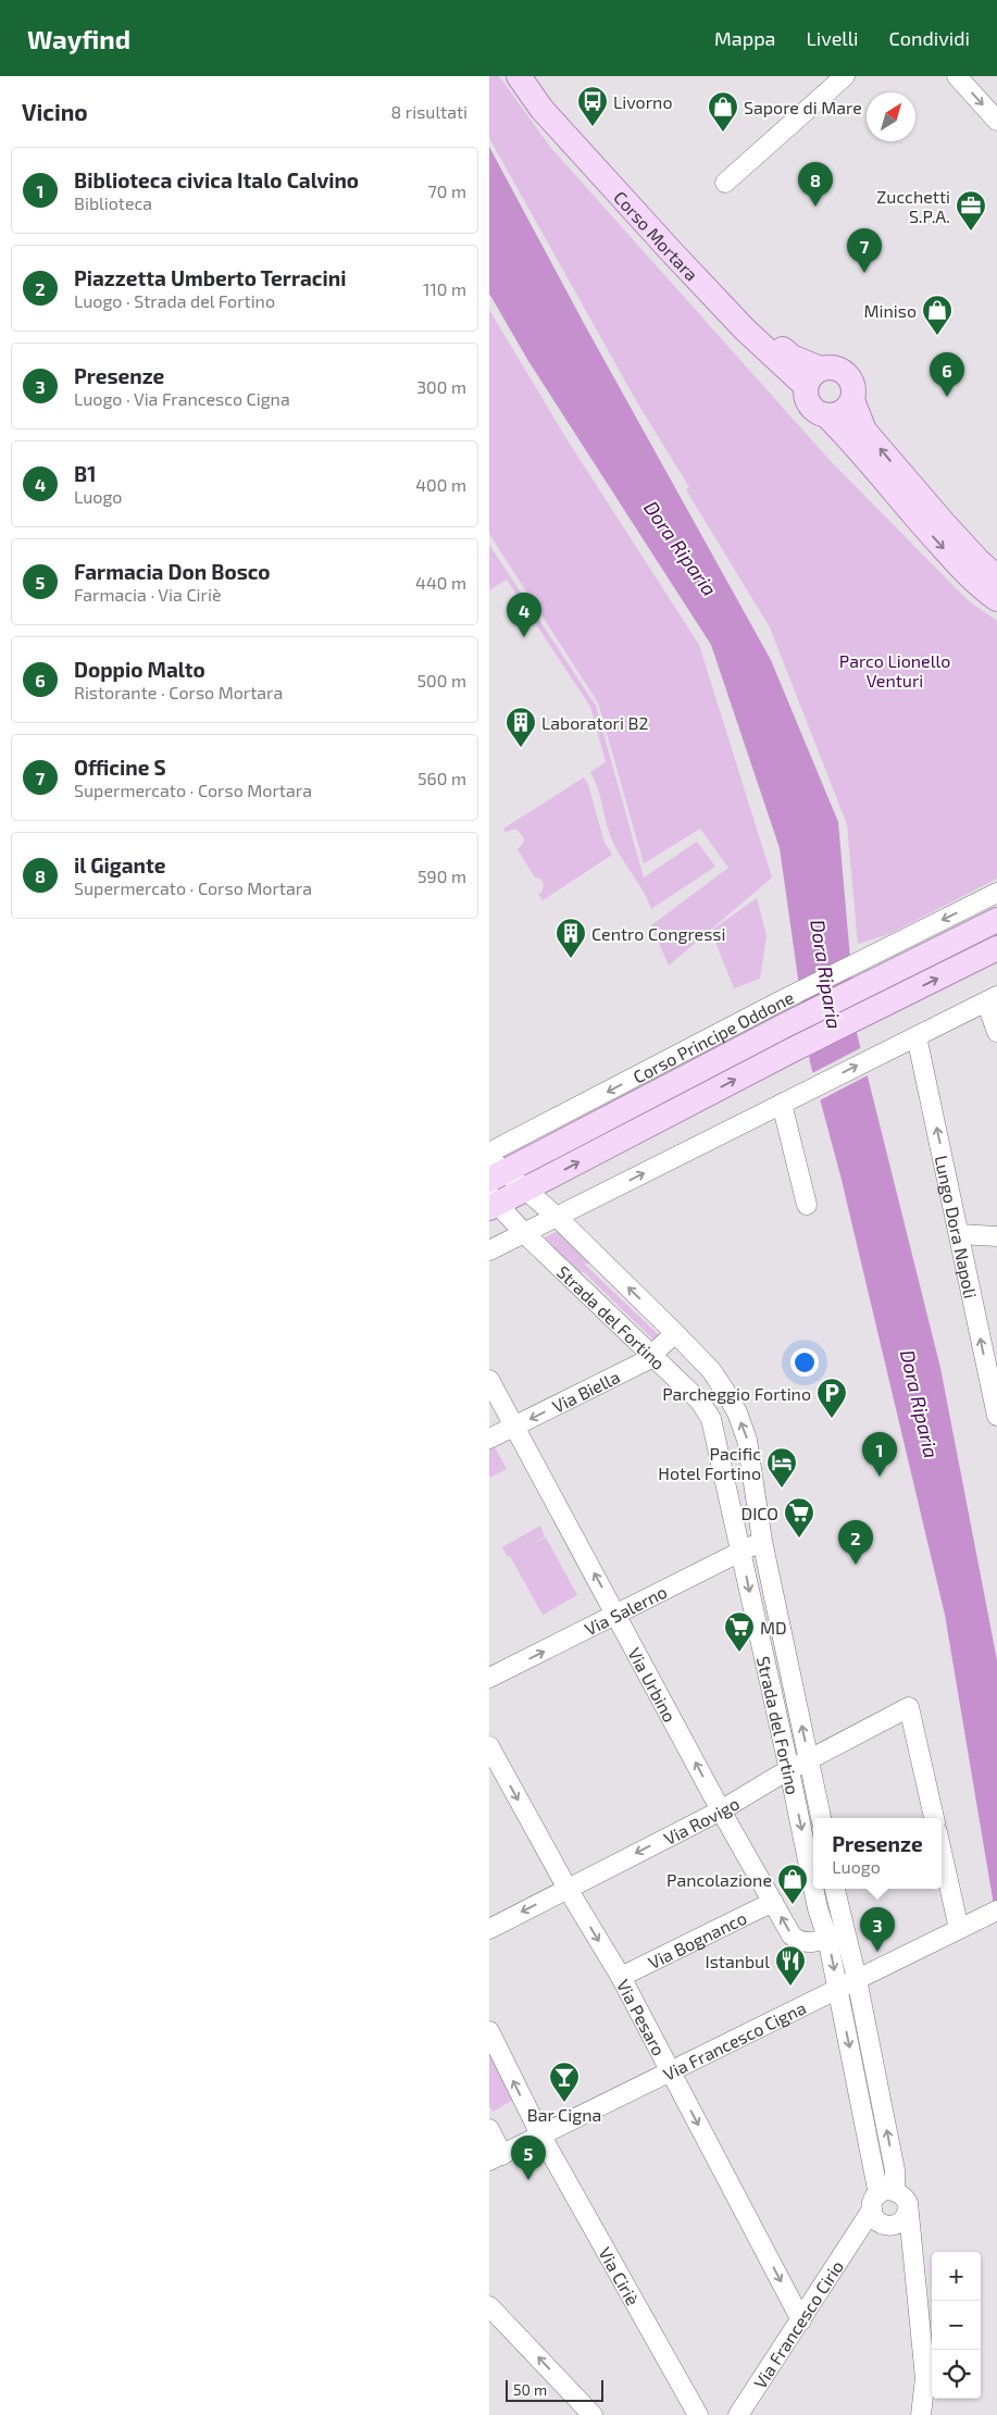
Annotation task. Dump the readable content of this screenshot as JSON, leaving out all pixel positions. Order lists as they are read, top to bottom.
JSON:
{
  "streets": {
    "main road": ["Corso Mortara", "Corso Principe Oddone"],
    "street": [
      "Lungo Dora Napoli",
      "Strada del Fortino",
      "Via Biella",
      "Via Salerno",
      "Via Urbino",
      "Via Rovigo",
      "Via Bognanco",
      "Via Pesaro",
      "Via Francesco Cigna",
      "Via Ciriè",
      "Via Francesco Cirio"
    ]
  },
  "crossings": [
    ["Corso Principe Oddone", "Strada del Fortino"],
    ["Strada del Fortino", "Via Biella"],
    ["Strada del Fortino", "Via Salerno"],
    ["Strada del Fortino", "Via Urbino"],
    ["Strada del Fortino", "Via Rovigo"],
    ["Strada del Fortino", "Via Francesco Cigna"],
    ["Strada del Fortino", "Via Francesco Cirio"],
    ["Via Biella", "Via Urbino"],
    ["Via Salerno", "Via Urbino"],
    ["Via Urbino", "Via Rovigo"],
    ["Via Urbino", "Via Bognanco"],
    ["Via Rovigo", "Via Pesaro"],
    ["Via Bognanco", "Via Pesaro"],
    ["Via Pesaro", "Via Francesco Cigna"],
    ["Via Pesaro", "Via Francesco Cirio"],
    ["Via Francesco Cigna", "Via Ciriè"]
  ],
  "one_way": [
    "Via Salerno",
    "Via Urbino",
    "Via Rovigo",
    "Via Pesaro"
  ],
  "water": ["Dora Riparia"],
  "parks": ["Parco Lionello Venturi"],
  "places": {
    "bus stop": ["Livorno"],
    "shop": ["Sapore di Mare", "Miniso", "Pancolazione"],
    "office": ["Zucchetti S.P.A."],
    "building": ["Laboratori B2", "Centro Congressi"],
    "parking": ["Parcheggio Fortino"],
    "hotel": ["Pacific Hotel Fortino"],
    "supermarket": ["DICO", "MD"],
    "restaurant": ["Istanbul"],
    "bar": ["Bar Cigna"]
  },
  "scale_bar": "50 m",
  "north": "top right",
  "page": {
    "header": "Wayfind",
    "nav": ["Mappa", "Livelli", "Condividi"],
    "heading": ["Vicino", "8 risultati"],
    "list": [
      {
        "mark": "1",
        "name": "Biblioteca civica Italo Calvino",
        "note": "Biblioteca",
        "value": "70 m"
      },
      {
        "mark": "2",
        "name": "Piazzetta Umberto Terracini",
        "note": "Luogo · Strada del Fortino",
        "value": "110 m"
      },
      {
        "mark": "3",
        "name": "Presenze",
        "note": "Luogo · Via Francesco Cigna",
        "value": "300 m"
      },
      {
        "mark": "4",
        "name": "B1",
        "note": "Luogo",
        "value": "400 m"
      },
      {
        "mark": "5",
        "name": "Farmacia Don Bosco",
        "note": "Farmacia · Via Ciriè",
        "value": "440 m"
      },
      {
        "mark": "6",
        "name": "Doppio Malto",
        "note": "Ristorante · Corso Mortara",
        "value": "500 m"
      },
      {
        "mark": "7",
        "name": "Officine S",
        "note": "Supermercato · Corso Mortara",
        "value": "560 m"
      },
      {
        "mark": "8",
        "name": "il Gigante",
        "note": "Supermercato · Corso Mortara",
        "value": "590 m"
      }
    ],
    "pins": [
      "8",
      "7",
      "6",
      "4",
      "1",
      "2",
      "3",
      "5"
    ],
    "popup": ["Presenze", "Luogo"],
    "map_buttons": ["+", "−"],
    "scale": "50 m"
  }
}
